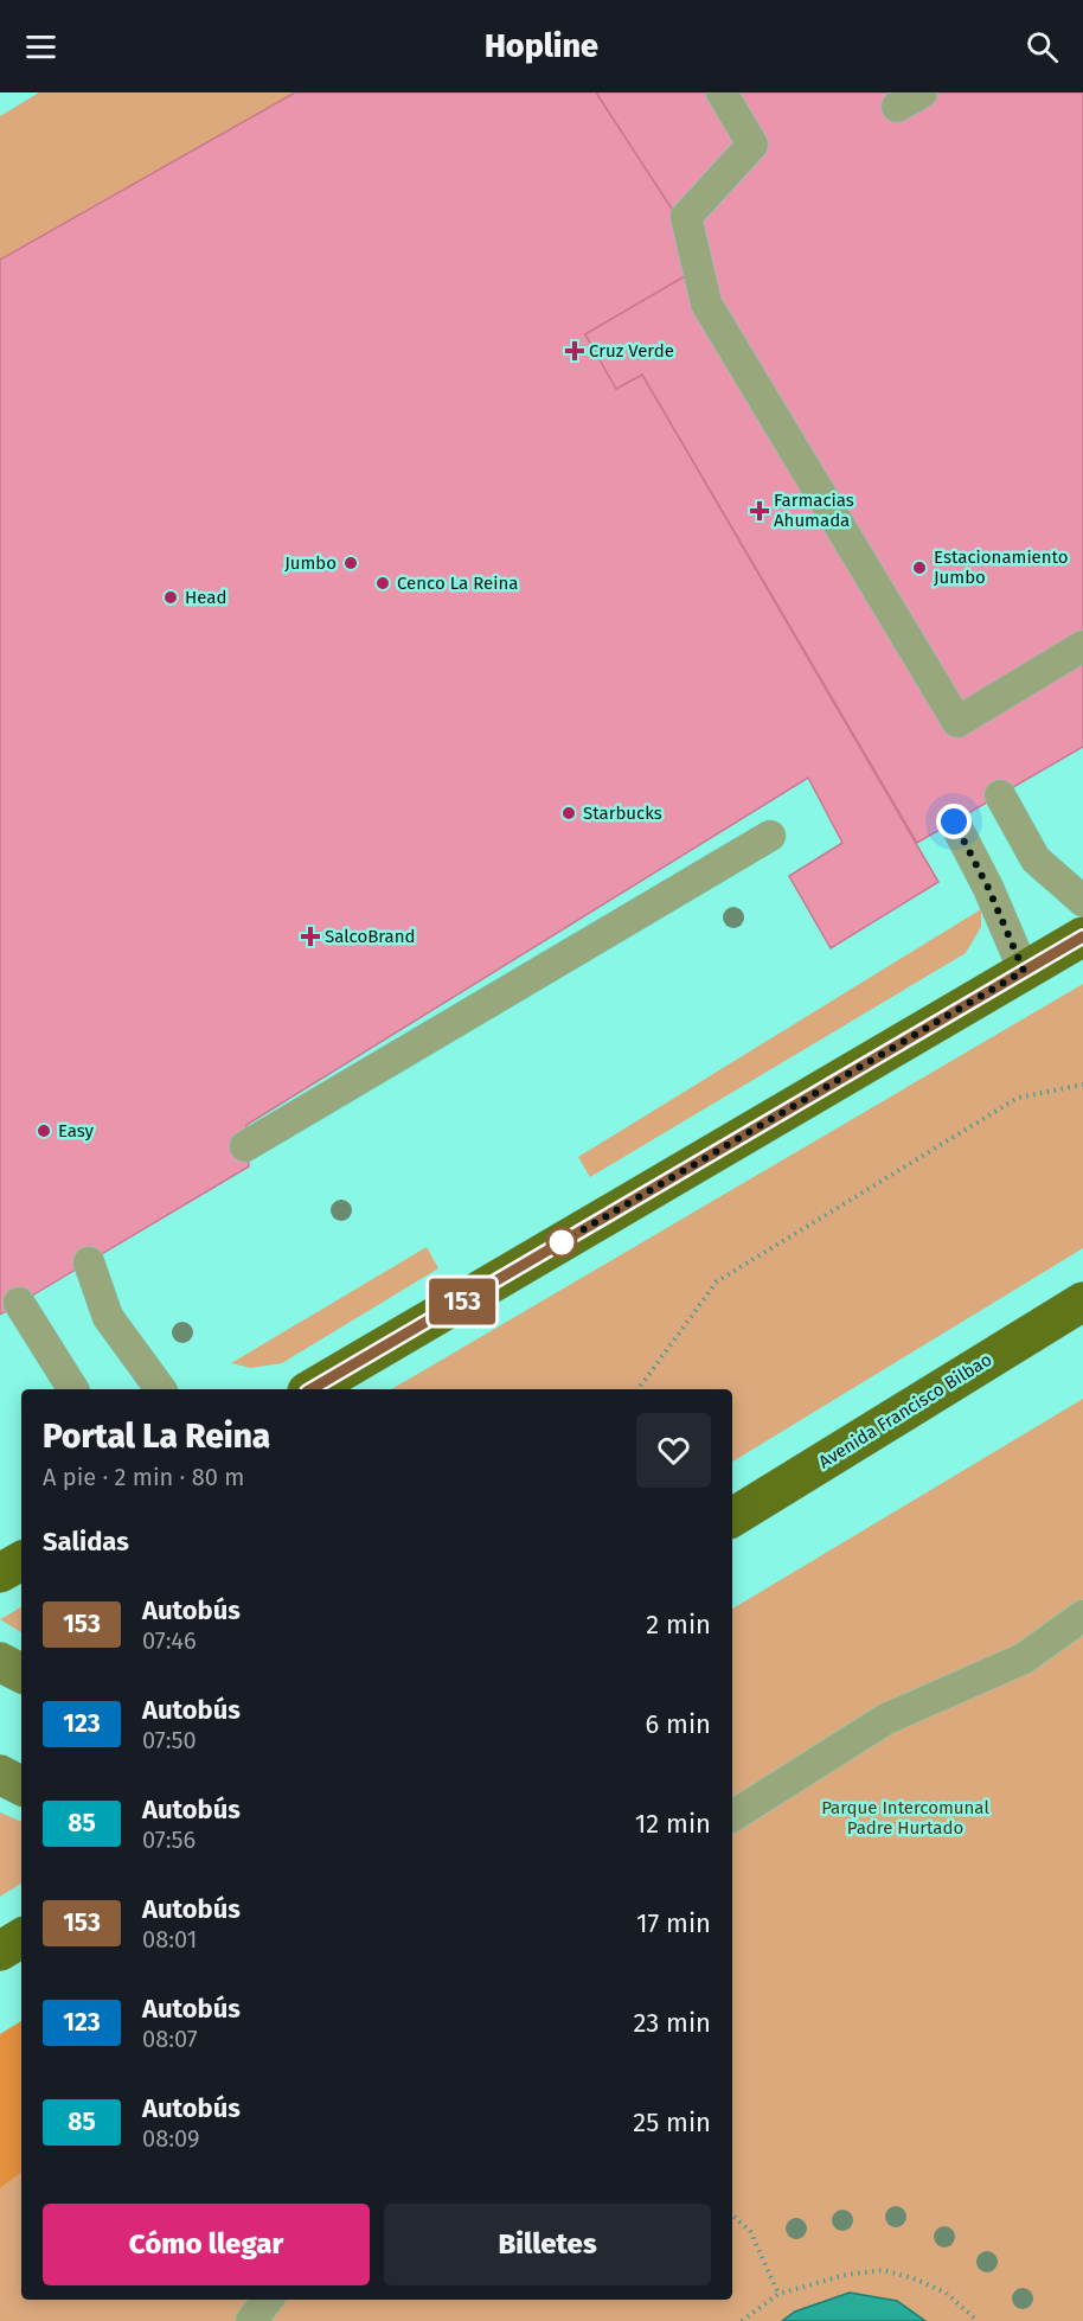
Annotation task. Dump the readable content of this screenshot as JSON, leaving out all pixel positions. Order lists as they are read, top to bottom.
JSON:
{
  "streets": {
    "main road": ["Avenida Francisco Bilbao"]
  },
  "parks": ["Parque Intercomunal Padre Hurtado"],
  "places": {
    "health": ["Cruz Verde", "Farmacias Ahumada", "SalcoBrand"],
    "other": [
      "Jumbo",
      "Estacionamiento Jumbo",
      "Cenco La Reina",
      "Head",
      "Starbucks",
      "Easy"
    ]
  },
  "lines": ["bus line 153"],
  "page": {
    "header": "Hopline",
    "on_map": "153",
    "heading": [
      ["Portal La Reina", "A pie · 2 min · 80 m"],
      "Salidas"
    ],
    "list": [
      {
        "mark": "153",
        "name": "Autobús",
        "note": "07:46",
        "value": "2 min"
      },
      {
        "mark": "123",
        "name": "Autobús",
        "note": "07:50",
        "value": "6 min"
      },
      {
        "mark": "85",
        "name": "Autobús",
        "note": "07:56",
        "value": "12 min"
      },
      {
        "mark": "153",
        "name": "Autobús",
        "note": "08:01",
        "value": "17 min"
      },
      {
        "mark": "123",
        "name": "Autobús",
        "note": "08:07",
        "value": "23 min"
      },
      {
        "mark": "85",
        "name": "Autobús",
        "note": "08:09",
        "value": "25 min"
      }
    ],
    "buttons": ["Cómo llegar", "Billetes"]
  }
}
